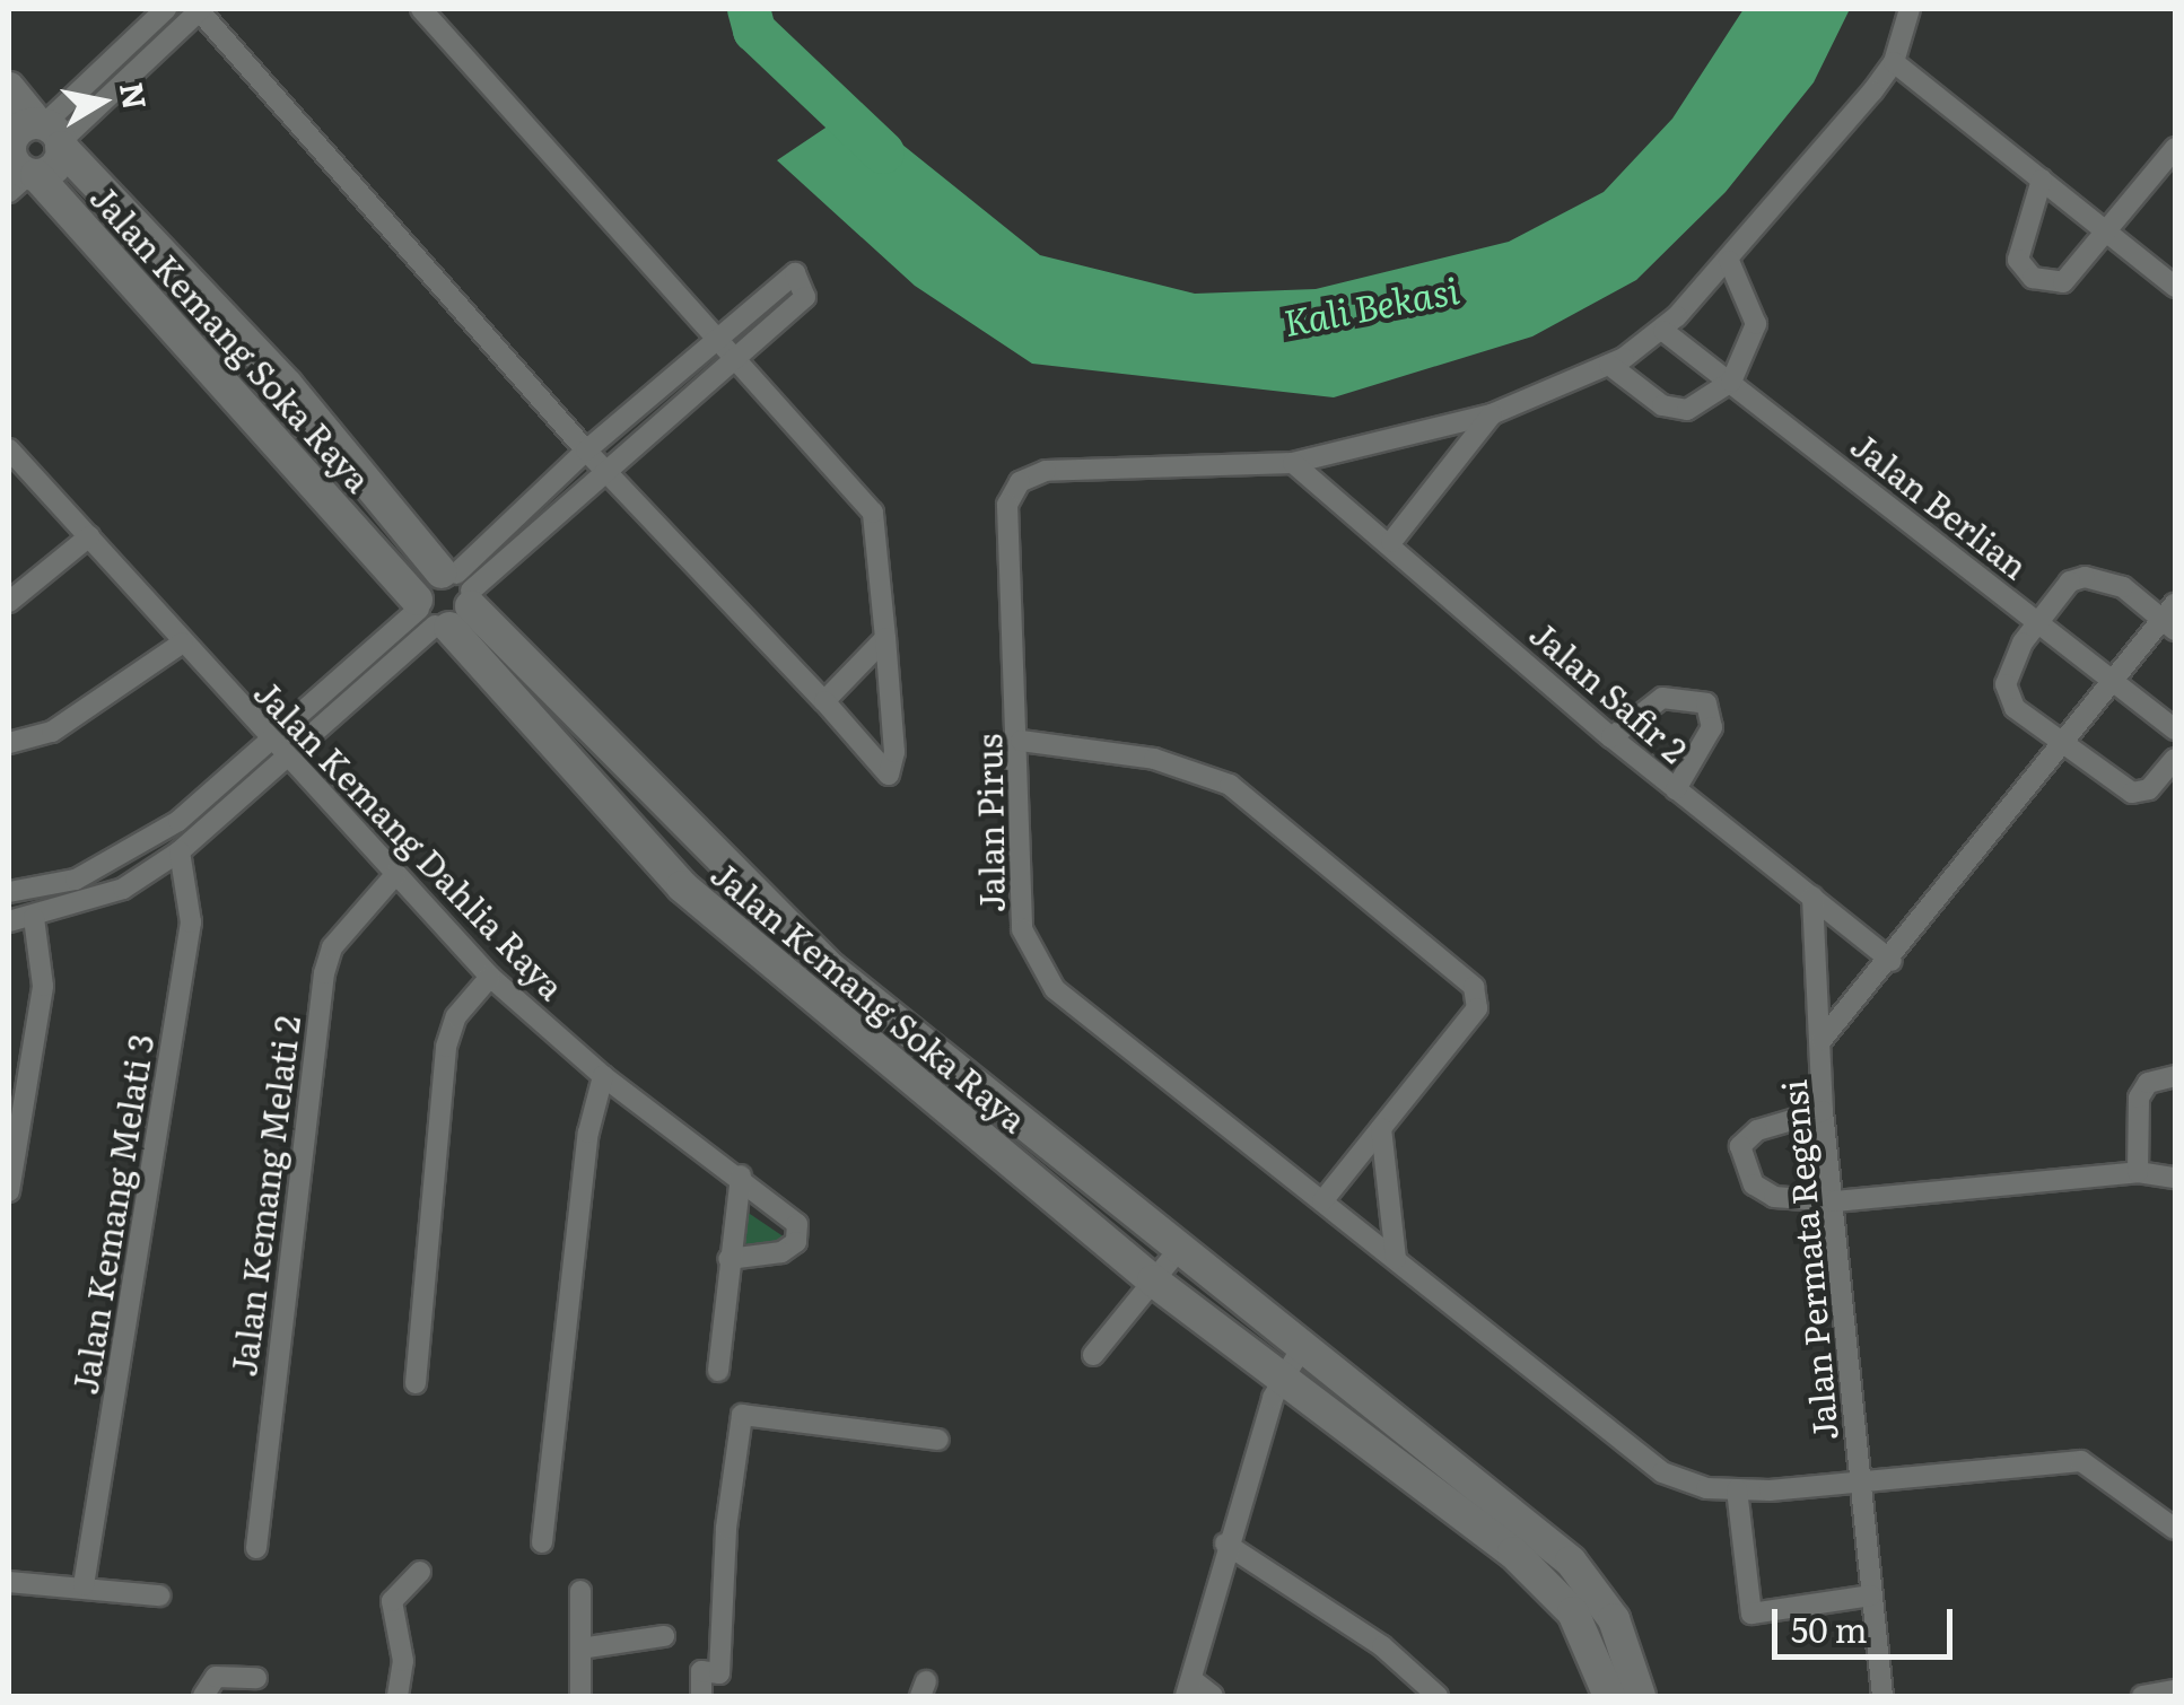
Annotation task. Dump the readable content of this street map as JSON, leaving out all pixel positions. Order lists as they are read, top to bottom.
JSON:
{
  "streets": {
    "street": [
      "Jalan Kemang Soka Raya",
      "Jalan Berlian",
      "Jalan Safir 2",
      "Jalan Pirus",
      "Jalan Kemang Dahlia Raya",
      "Jalan Kemang Melati 2",
      "Jalan Kemang Melati 3",
      "Jalan Permata Regensi"
    ]
  },
  "crossings": [
    ["Jalan Berlian", "Jalan Pirus"],
    ["Jalan Berlian", "Jalan Permata Regensi"],
    ["Jalan Safir 2", "Jalan Pirus"],
    ["Jalan Safir 2", "Jalan Permata Regensi"],
    ["Jalan Pirus", "Jalan Permata Regensi"],
    ["Jalan Kemang Dahlia Raya", "Jalan Kemang Melati 2"]
  ],
  "water": ["Kali Bekasi"],
  "scale_bar": "50 m",
  "north": "right"
}
